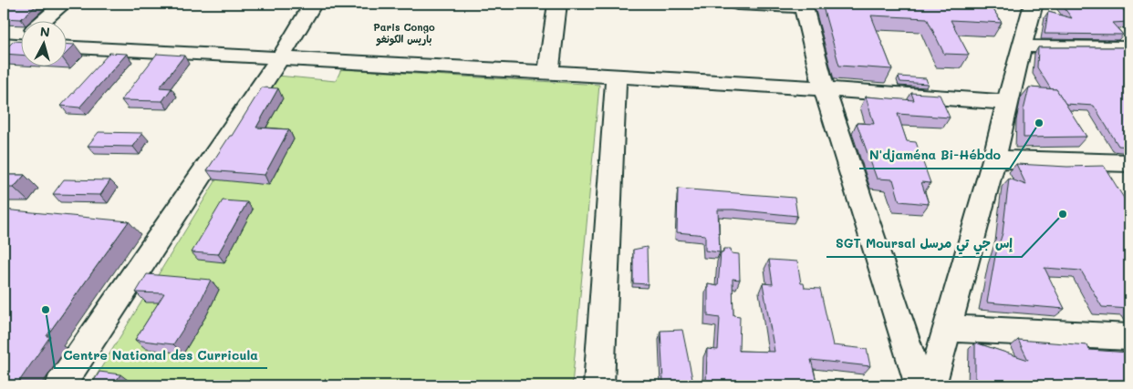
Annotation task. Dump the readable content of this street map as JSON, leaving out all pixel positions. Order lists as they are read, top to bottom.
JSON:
{
  "districts": ["Paris Congo باريس الكونغو"],
  "places": ["N'djaména Bi-Hébdo", "SGT Moursal إس جي تي مرسل", "Centre National des Curricula"],
  "north": "top"
}
